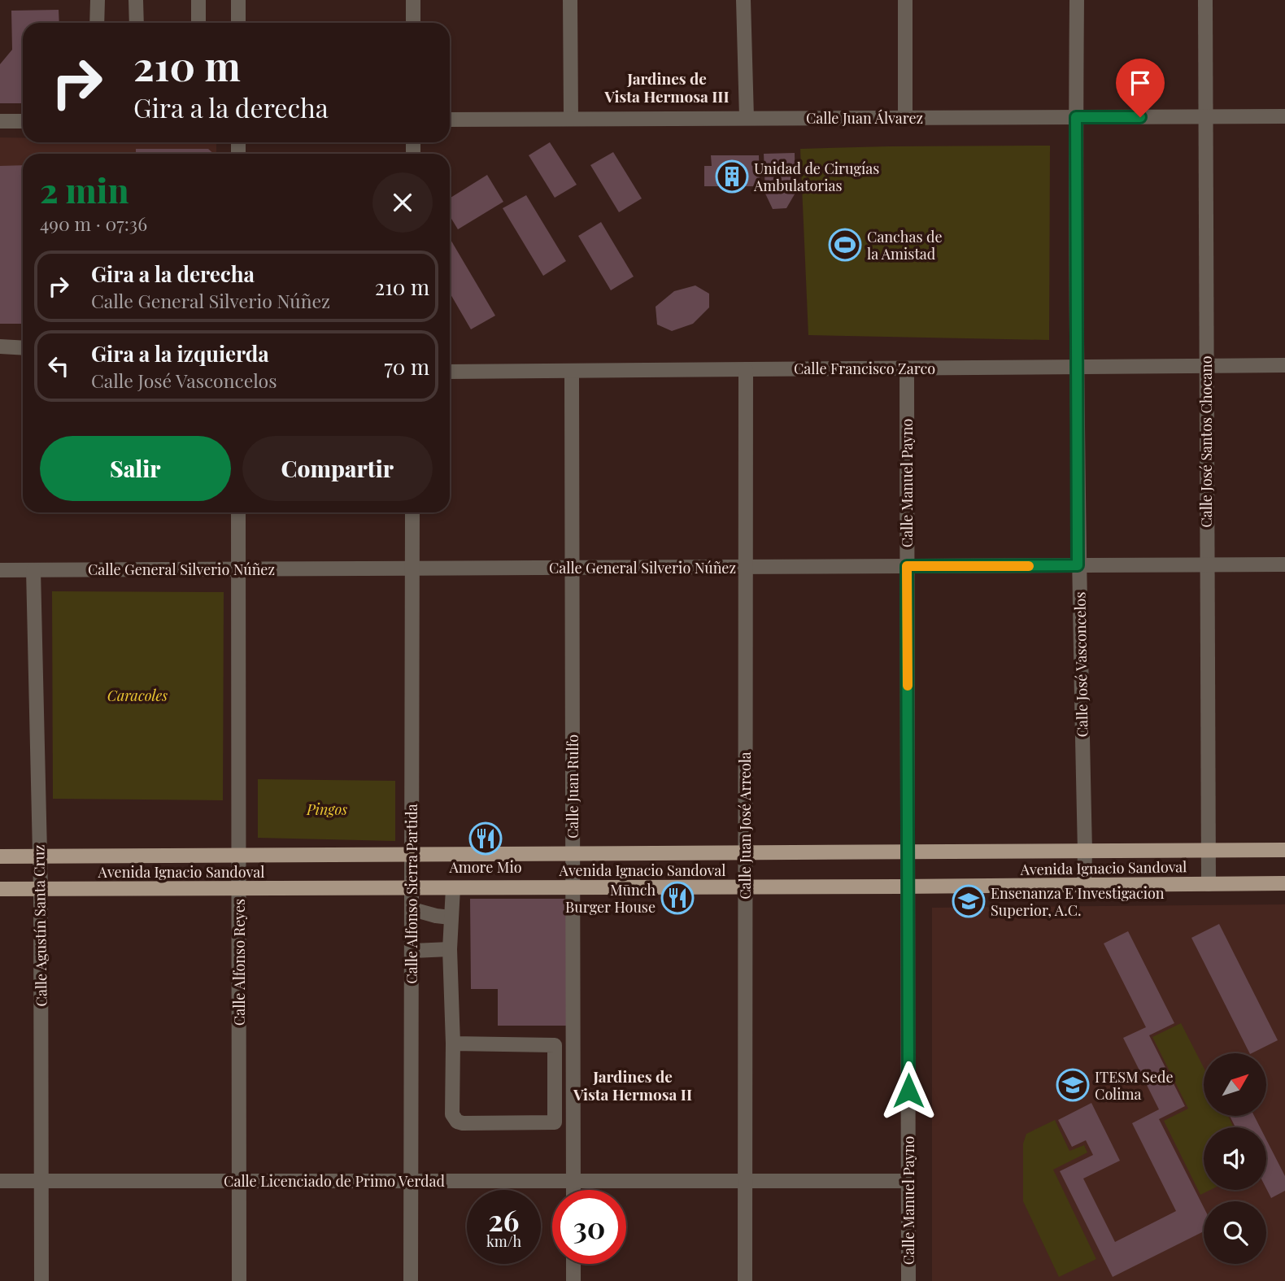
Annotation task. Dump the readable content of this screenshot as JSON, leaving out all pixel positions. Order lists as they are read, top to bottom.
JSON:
{
  "streets": {
    "main road": ["Avenida Ignacio Sandoval"],
    "street": [
      "Calle Juan Álvarez",
      "Calle Francisco Zarco",
      "Calle José Santos Chocano",
      "Calle Manuel Payno",
      "Calle General Silverio Núñez",
      "Calle José Vasconcelos",
      "Calle Juan Rulfo",
      "Calle Juan José Arreola",
      "Calle Alfonso Sierra Partida",
      "Calle Agustín Santa Cruz",
      "Calle Alfonso Reyes",
      "Calle Licenciado de Primo Verdad"
    ]
  },
  "crossings": [
    ["Calle Juan Álvarez", "Calle José Santos Chocano"],
    ["Calle Juan Álvarez", "Calle José Vasconcelos"],
    ["Calle Francisco Zarco", "Calle José Santos Chocano"],
    ["Calle Francisco Zarco", "Calle Manuel Payno"],
    ["Calle Francisco Zarco", "Calle José Vasconcelos"],
    ["Calle Francisco Zarco", "Calle Juan Rulfo"],
    ["Calle Francisco Zarco", "Calle Juan José Arreola"],
    ["Calle José Santos Chocano", "Calle General Silverio Núñez"],
    ["Calle José Santos Chocano", "Avenida Ignacio Sandoval"],
    ["Calle Manuel Payno", "Calle General Silverio Núñez"],
    ["Calle Manuel Payno", "Avenida Ignacio Sandoval"],
    ["Calle Manuel Payno", "Calle Licenciado de Primo Verdad"],
    ["Calle General Silverio Núñez", "Calle José Vasconcelos"],
    ["Calle General Silverio Núñez", "Calle Juan Rulfo"],
    ["Calle General Silverio Núñez", "Calle Juan José Arreola"],
    ["Calle General Silverio Núñez", "Calle Alfonso Sierra Partida"],
    ["Calle General Silverio Núñez", "Calle Agustín Santa Cruz"],
    ["Calle General Silverio Núñez", "Calle Alfonso Reyes"],
    ["Calle José Vasconcelos", "Avenida Ignacio Sandoval"],
    ["Calle Juan Rulfo", "Avenida Ignacio Sandoval"],
    ["Calle Juan Rulfo", "Calle Licenciado de Primo Verdad"],
    ["Calle Juan José Arreola", "Avenida Ignacio Sandoval"],
    ["Calle Juan José Arreola", "Calle Licenciado de Primo Verdad"],
    ["Avenida Ignacio Sandoval", "Calle Alfonso Sierra Partida"],
    ["Avenida Ignacio Sandoval", "Calle Agustín Santa Cruz"],
    ["Avenida Ignacio Sandoval", "Calle Alfonso Reyes"],
    ["Calle Alfonso Sierra Partida", "Calle Licenciado de Primo Verdad"],
    ["Calle Agustín Santa Cruz", "Calle Licenciado de Primo Verdad"],
    ["Calle Alfonso Reyes", "Calle Licenciado de Primo Verdad"]
  ],
  "districts": ["Jardines de Vista Hermosa III", "Jardines de Vista Hermosa II"],
  "parks": ["Caracoles", "Pingos"],
  "places": {
    "building": ["Unidad de Cirugías Ambulatorias"],
    "sports": ["Canchas de la Amistad"],
    "restaurant": ["Amore Mio", "Mūnch Burger House"],
    "school or university": ["Ensenanza E Investigacion Superior, A.C.", "ITESM Sede Colima"]
  },
  "north": "top right",
  "page": {
    "turn": ["210 m", "Gira a la derecha"],
    "heading": ["2 min", "490 m · 07:36"],
    "list": [
      {
        "name": "Gira a la derecha",
        "note": "Calle General Silverio Núñez",
        "value": "210 m"
      },
      {
        "name": "Gira a la izquierda",
        "note": "Calle José Vasconcelos",
        "value": "70 m"
      }
    ],
    "buttons": ["Salir", "Compartir"],
    "speed": "26 km/h",
    "limit": "30"
  }
}
